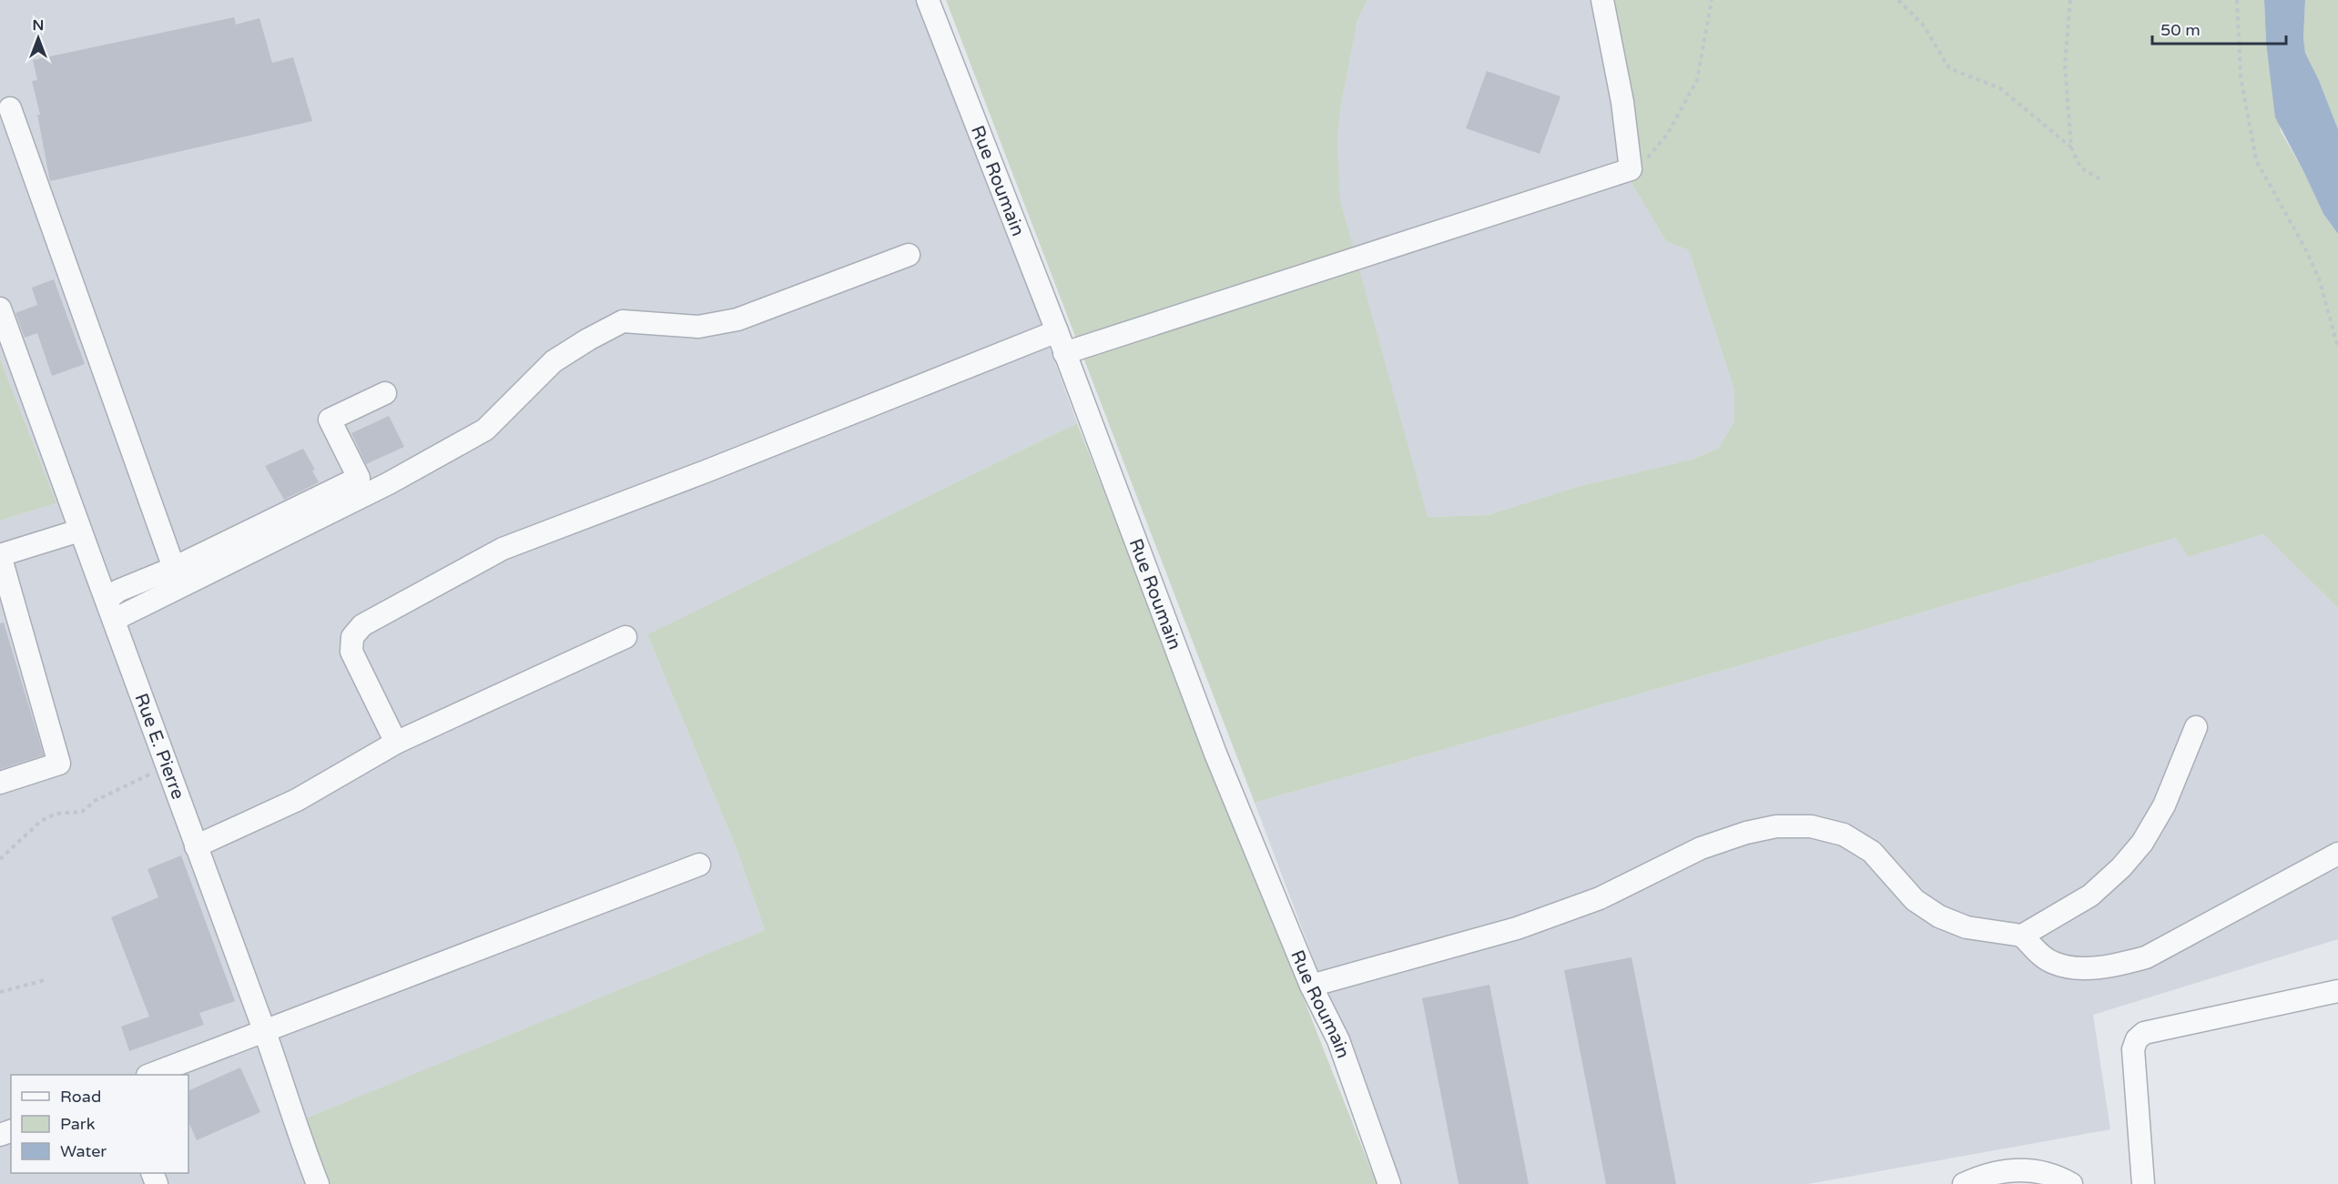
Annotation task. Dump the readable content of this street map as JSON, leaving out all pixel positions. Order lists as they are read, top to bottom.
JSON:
{
  "streets": {
    "street": ["Rue Roumain", "Rue E. Pierre"]
  },
  "legend": ["Road", "Park", "Water"],
  "scale_bar": "50 m",
  "north": "top"
}
